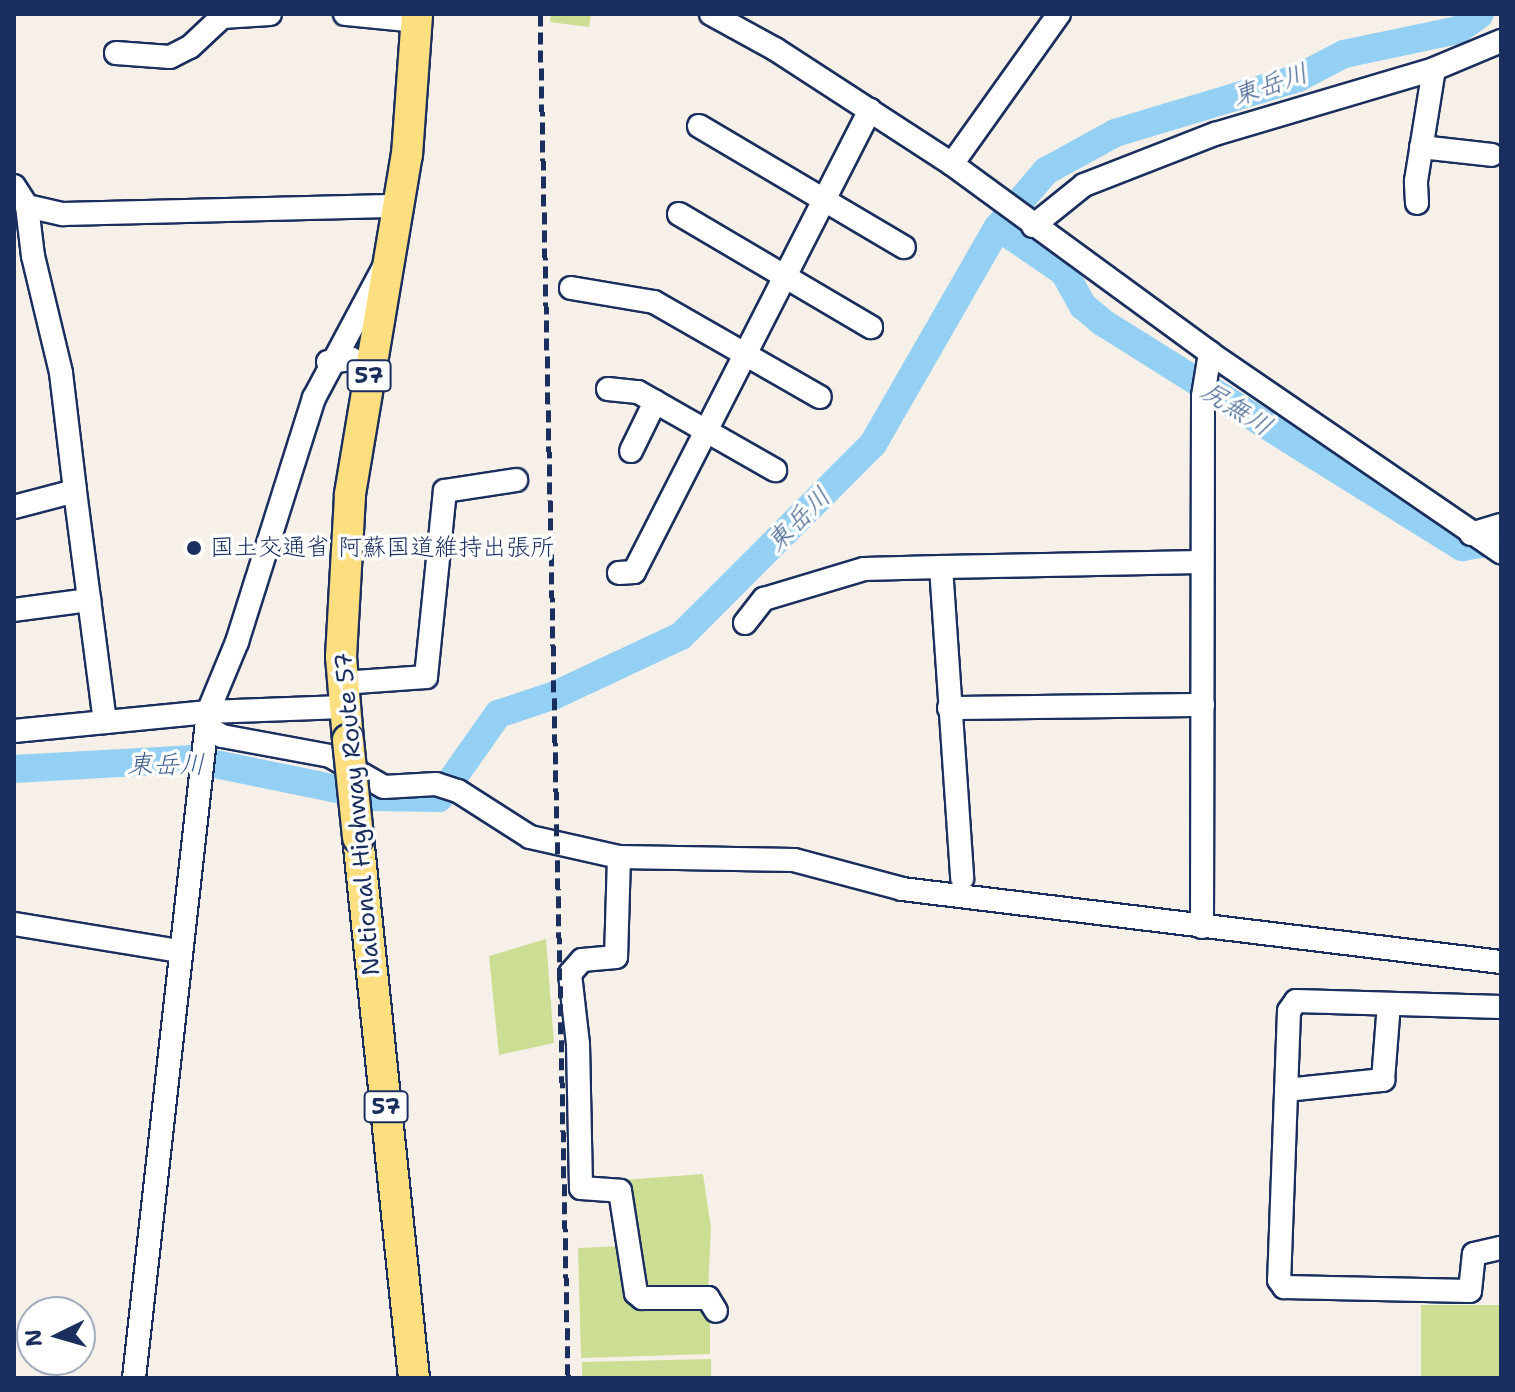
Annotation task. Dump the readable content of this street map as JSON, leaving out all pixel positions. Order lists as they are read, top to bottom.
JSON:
{
  "streets": {
    "highway": ["57", "National Highway Route 57"]
  },
  "water": ["東岳川", "尻無川"],
  "places": ["国土交通省 阿蘇国道維持出張所"],
  "north": "left"
}
